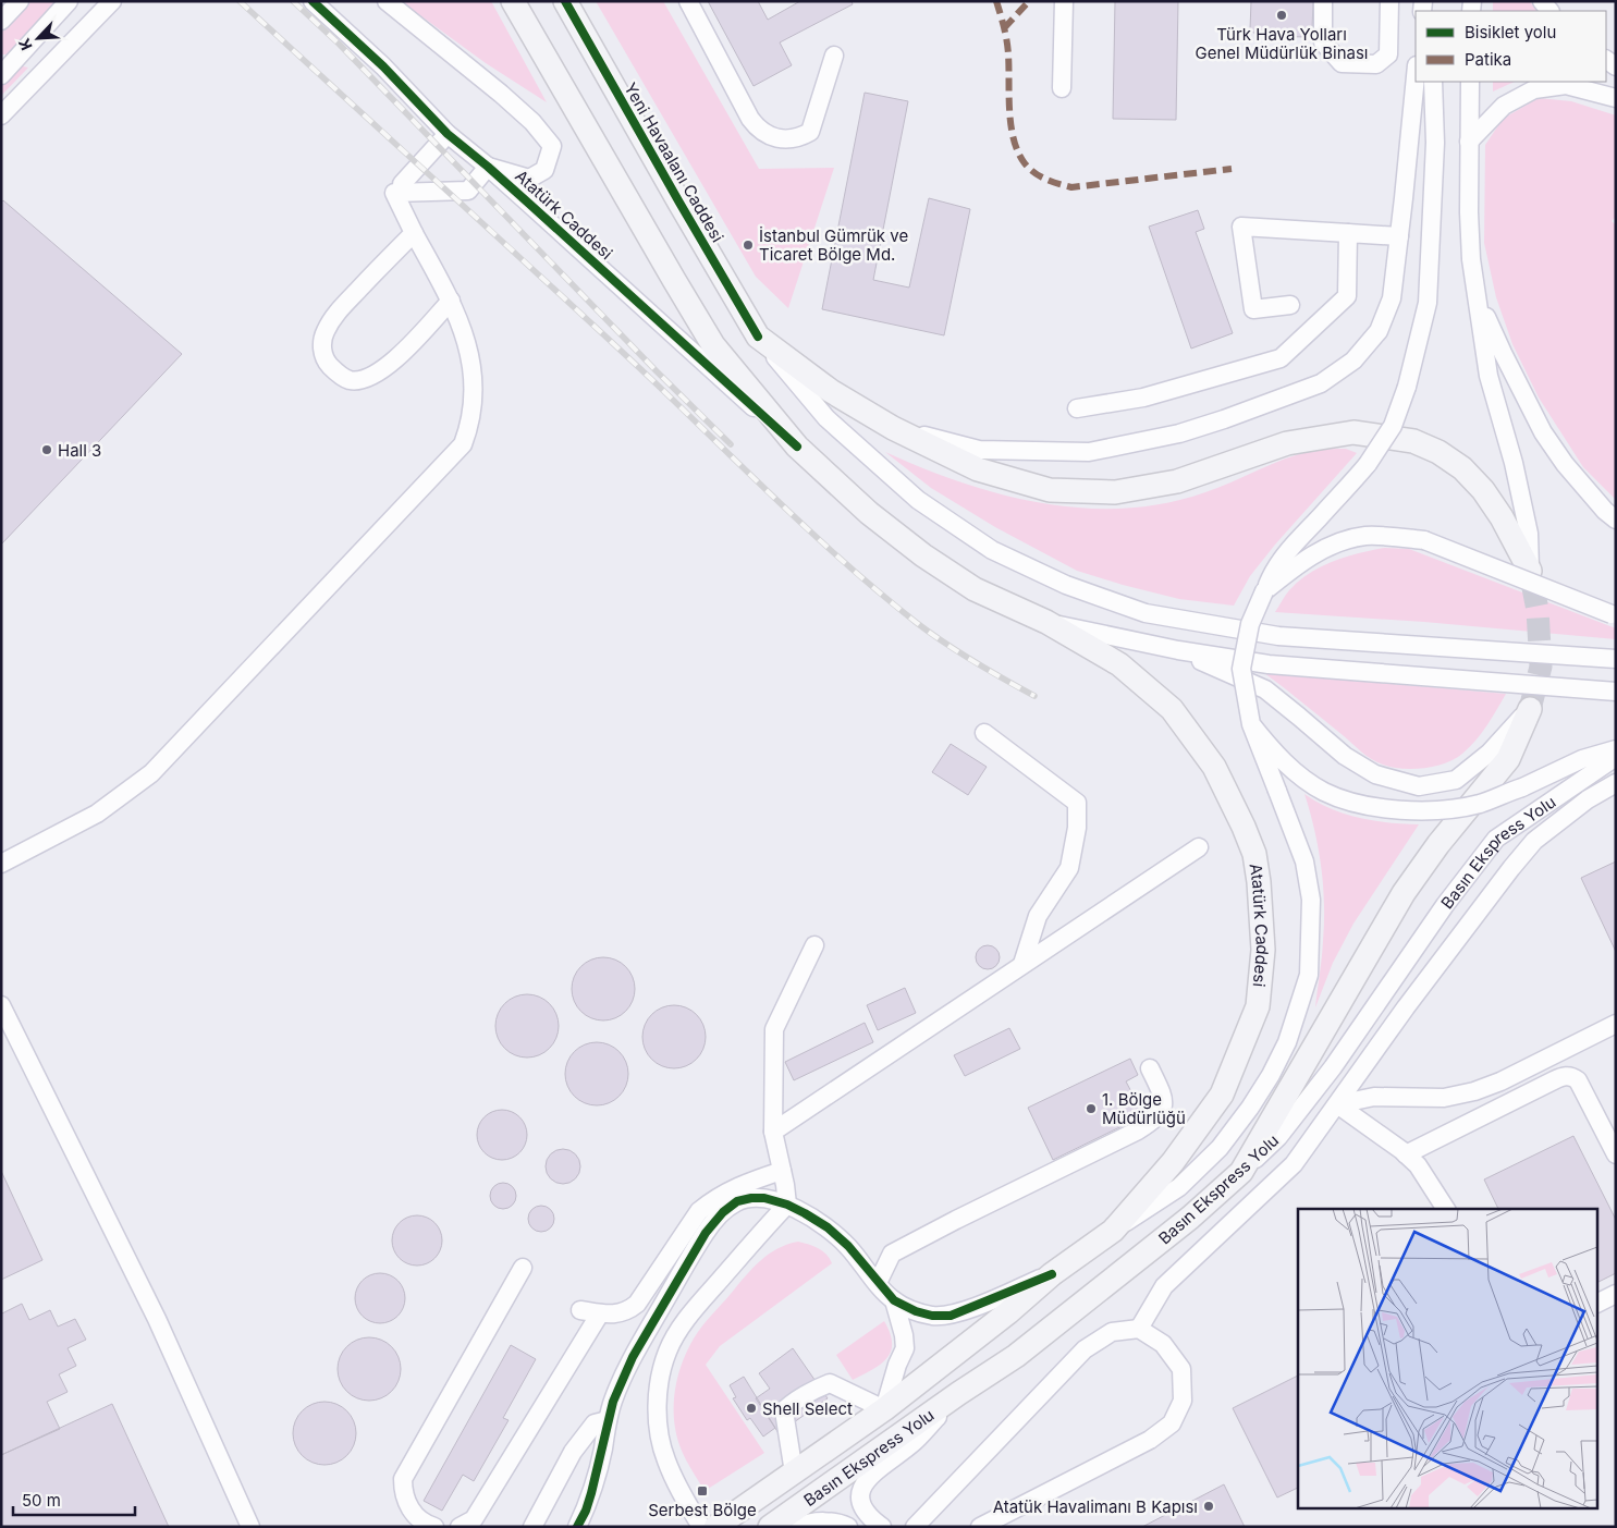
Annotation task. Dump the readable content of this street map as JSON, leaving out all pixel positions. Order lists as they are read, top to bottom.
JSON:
{
  "streets": {
    "main road": ["Yeni Havaalanı Caddesi", "Atatürk Caddesi", "Basın Ekspress Yolu"]
  },
  "crossings": [
    ["Atatürk Caddesi", "Basın Ekspress Yolu"]
  ],
  "places": {
    "other": [
      "Türk Hava Yolları Genel Müdürlük Binası",
      "İstanbul Gümrük ve Ticaret Bölge Md.",
      "Hall 3",
      "1. Bölge Müdürlüğü",
      "Shell Select",
      "Atatük Havalimanı B Kapısı"
    ],
    "transit": ["Serbest Bölge"]
  },
  "legend": ["Bisiklet yolu", "Patika"],
  "scale_bar": "50 m",
  "north": "bottom left"
}
